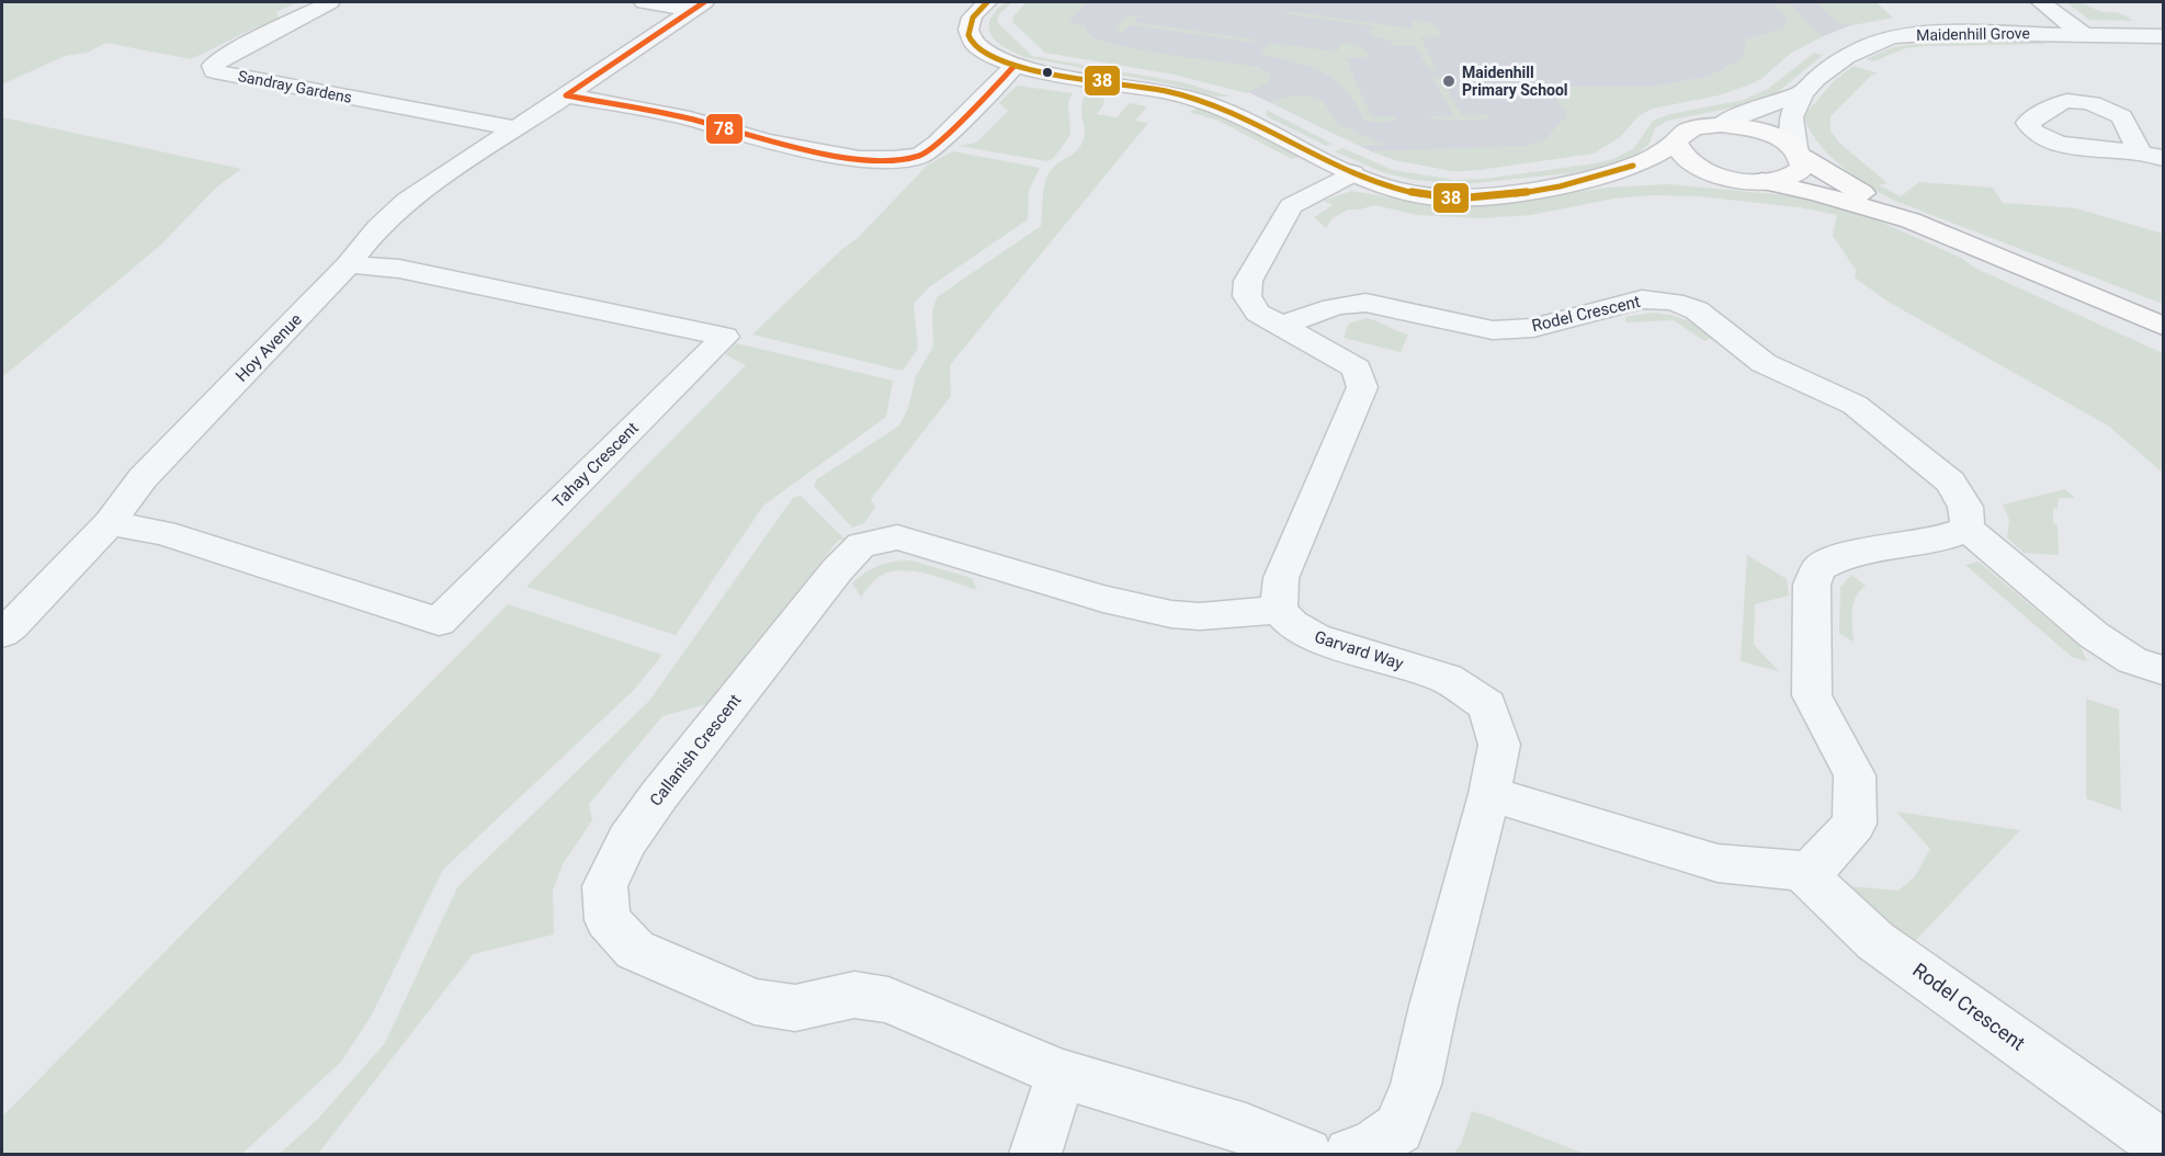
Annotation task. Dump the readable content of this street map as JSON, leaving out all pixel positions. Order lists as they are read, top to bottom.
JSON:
{
  "streets": {
    "street": [
      "Maidenhill Grove",
      "Sandray Gardens",
      "Rodel Crescent",
      "Hoy Avenue",
      "Tahay Crescent",
      "Garvard Way",
      "Callanish Crescent"
    ]
  },
  "crossings": [
    ["Sandray Gardens", "Hoy Avenue"],
    ["Hoy Avenue", "Tahay Crescent"],
    ["Garvard Way", "Callanish Crescent"]
  ],
  "places": ["Maidenhill Primary School"],
  "lines": ["transit line 78", "transit line 38"]
}
